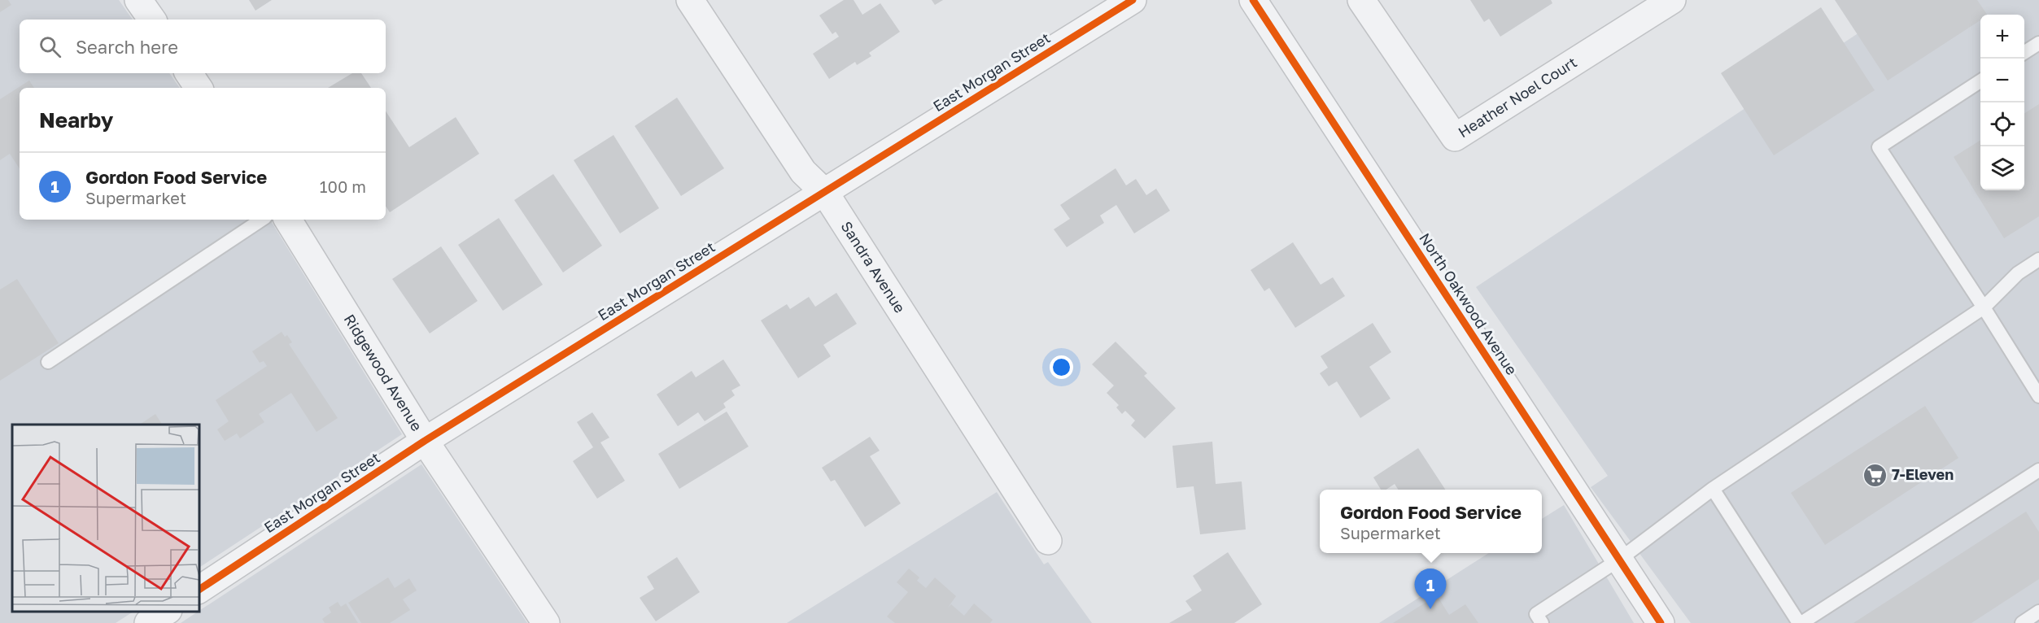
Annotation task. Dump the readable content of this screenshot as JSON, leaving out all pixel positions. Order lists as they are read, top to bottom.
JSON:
{
  "streets": {
    "street": [
      "East Morgan Street",
      "Heather Noel Court",
      "Sandra Avenue",
      "North Oakwood Avenue",
      "Ridgewood Avenue"
    ]
  },
  "crossings": [
    ["East Morgan Street", "Sandra Avenue"],
    ["East Morgan Street", "Ridgewood Avenue"]
  ],
  "places": {
    "supermarket": ["7-Eleven"]
  },
  "page": {
    "map_buttons": ["+", "−"],
    "search": "Search here",
    "heading": "Nearby",
    "list": [
      {
        "mark": "1",
        "name": "Gordon Food Service",
        "note": "Supermarket",
        "value": "100 m"
      }
    ],
    "popup": ["Gordon Food Service", "Supermarket"],
    "pins": "1"
  }
}
